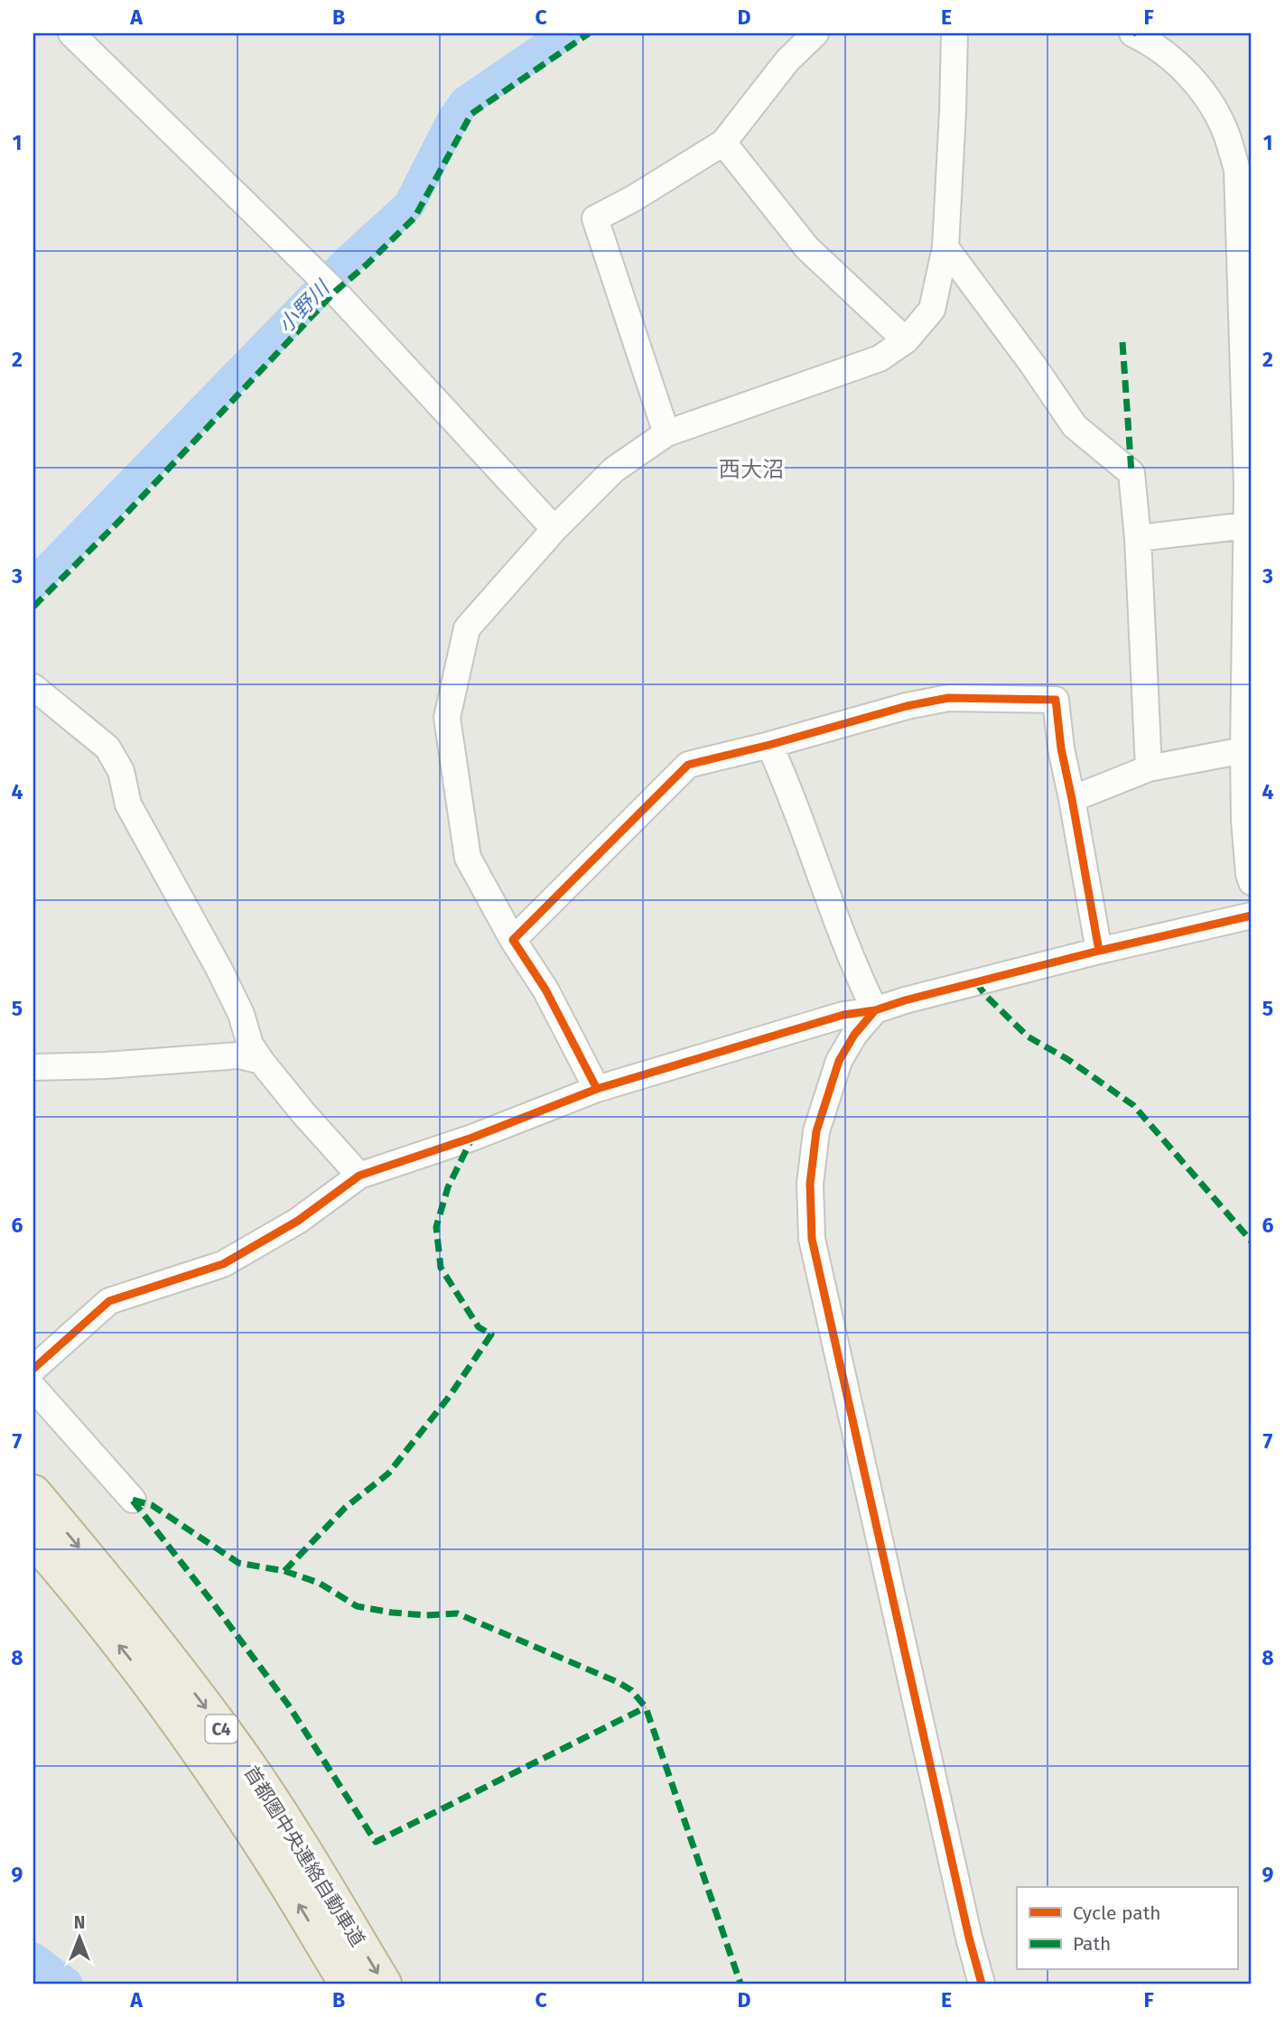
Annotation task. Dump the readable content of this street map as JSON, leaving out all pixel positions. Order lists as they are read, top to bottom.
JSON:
{
  "streets": {
    "highway": ["C4", "首都圏中央連絡自動車道"]
  },
  "districts": ["西大沼"],
  "water": ["小野川"],
  "legend": ["Cycle path", "Path"],
  "north": "top",
  "grid": {
    "columns": [
      "A",
      "B",
      "C",
      "D",
      "E",
      "F"
    ],
    "rows": [
      "1",
      "2",
      "3",
      "4",
      "5",
      "6",
      "7",
      "8",
      "9"
    ]
  }
}
